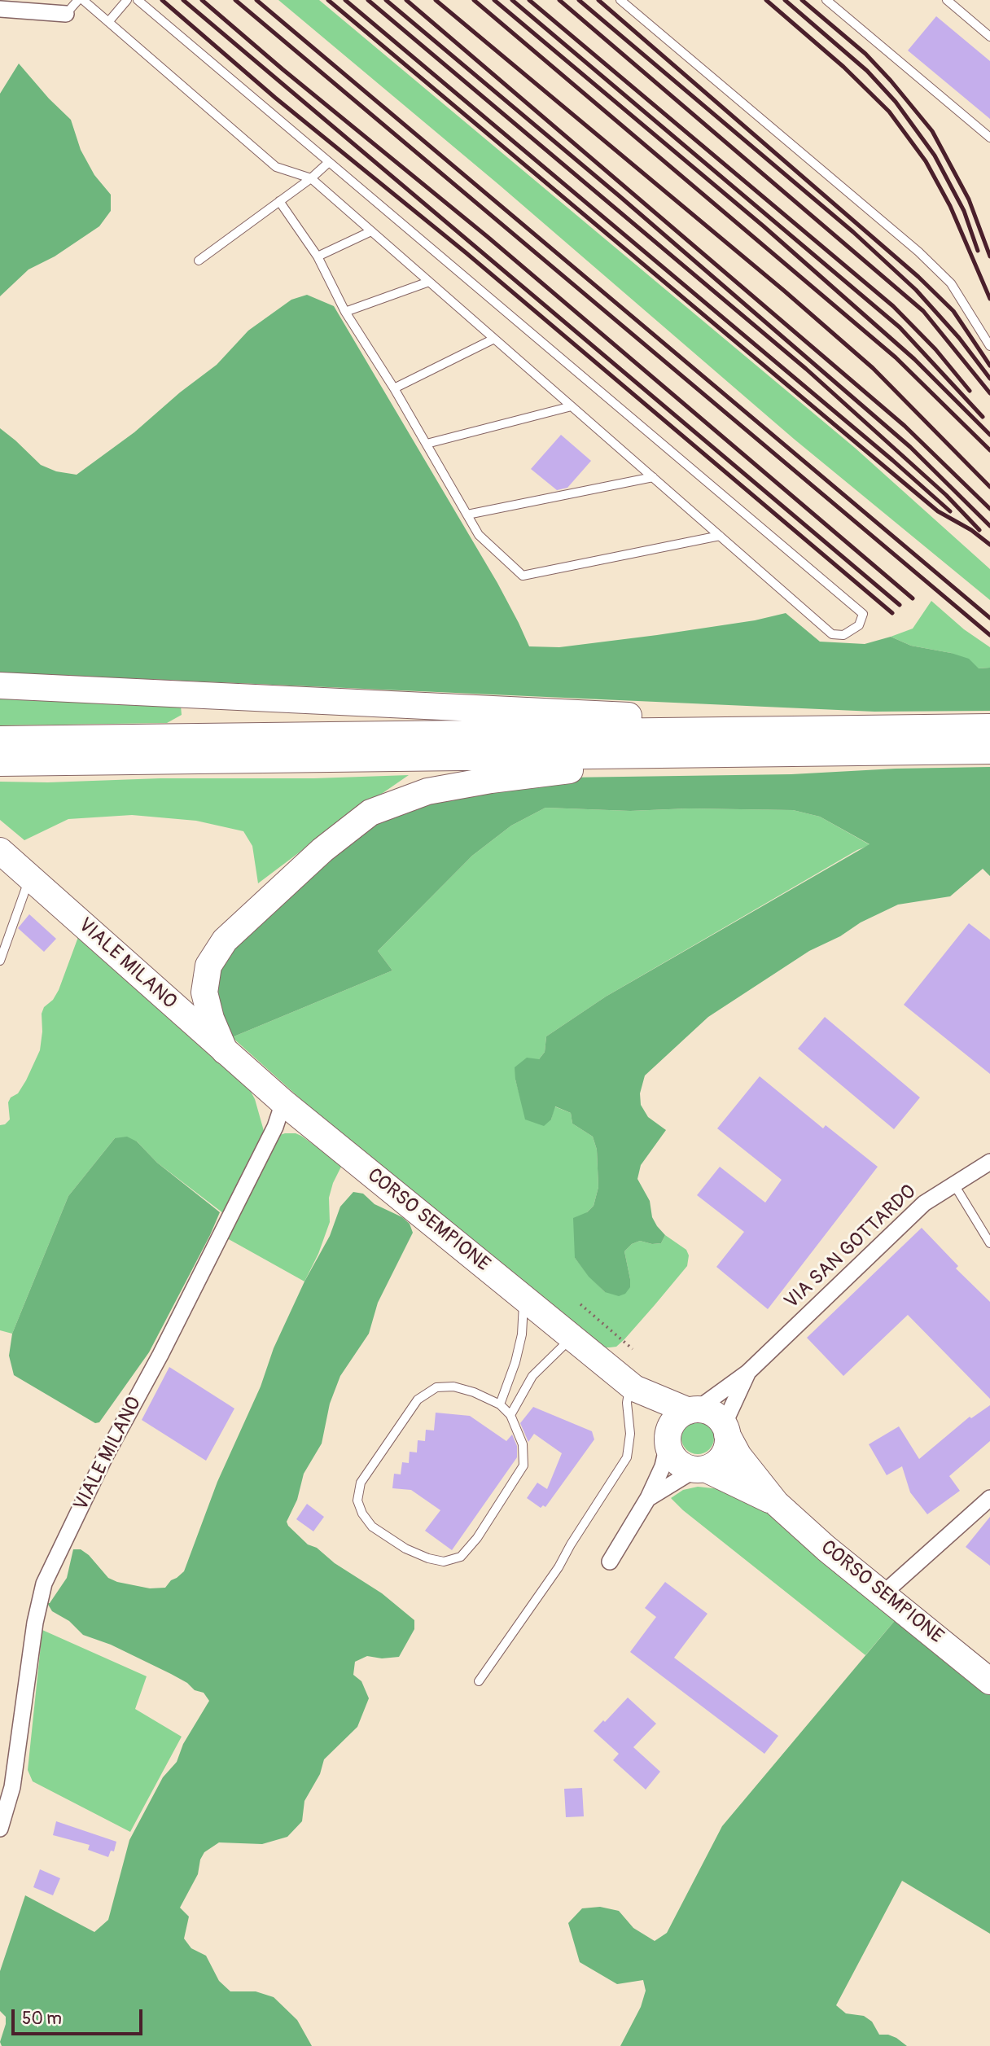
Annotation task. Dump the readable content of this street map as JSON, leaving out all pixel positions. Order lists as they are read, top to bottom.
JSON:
{
  "streets": {
    "main road": ["VIALE MILANO", "CORSO SEMPIONE"],
    "street": ["VIA SAN GOTTARDO"]
  },
  "crossings": [
    ["VIALE MILANO", "CORSO SEMPIONE"],
    ["CORSO SEMPIONE", "VIA SAN GOTTARDO"]
  ],
  "scale_bar": "50 m"
}
